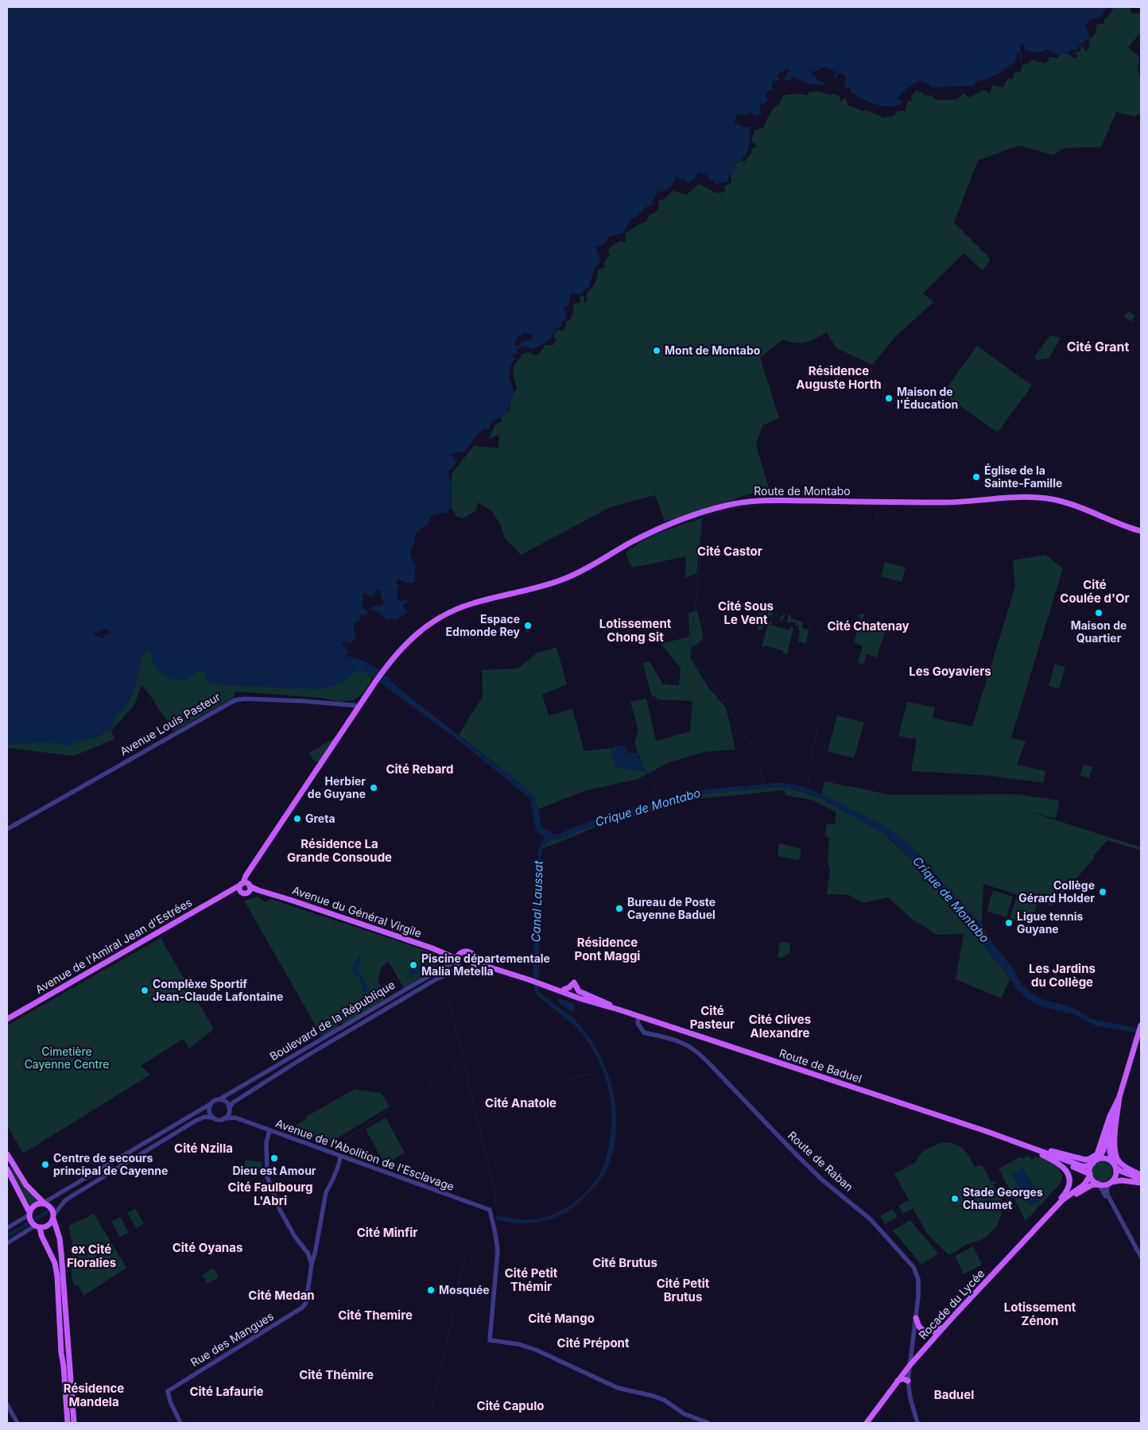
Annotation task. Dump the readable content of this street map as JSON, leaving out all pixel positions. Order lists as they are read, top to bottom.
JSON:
{
  "streets": {
    "main road": [
      "Route de Montabo",
      "Avenue du Général Virgile",
      "Avenue de l'Amiral Jean d'Estrées",
      "Route de Baduel",
      "Rocade du Lycée"
    ],
    "street": [
      "Avenue Louis Pasteur",
      "Boulevard de la République",
      "Avenue de l'Abolition de l'Esclavage",
      "Route de Raban",
      "Rue des Mangues"
    ]
  },
  "crossings": [
    ["Route de Montabo", "Avenue Louis Pasteur"],
    ["Avenue du Général Virgile", "Avenue de l'Amiral Jean d'Estrées"],
    ["Avenue du Général Virgile", "Boulevard de la République"],
    ["Avenue du Général Virgile", "Route de Baduel"],
    ["Boulevard de la République", "Route de Baduel"],
    ["Boulevard de la République", "Avenue de l'Abolition de l'Esclavage"],
    ["Route de Baduel", "Route de Raban"],
    ["Route de Baduel", "Rocade du Lycée"],
    ["Avenue de l'Abolition de l'Esclavage", "Rue des Mangues"],
    ["Route de Raban", "Rocade du Lycée"]
  ],
  "districts": [
    "Cité Grant",
    "Résidence Auguste Horth",
    "Cité Castor",
    "Cité Coulée d'Or",
    "Cité Sous Le Vent",
    "Lotissement Chong Sit",
    "Cité Chatenay",
    "Les Goyaviers",
    "Cité Rebard",
    "Résidence La Grande Consoude",
    "Résidence Pont Maggi",
    "Les Jardins du Collège",
    "Cité Pasteur",
    "Cité Clives Alexandre",
    "Cité Anatole",
    "Cité Nzilla",
    "Cité Faulbourg L'Abri",
    "Cité Minfir",
    "Cité Oyanas",
    "ex Cité Floralies",
    "Cité Brutus",
    "Cité Petit Thémir",
    "Cité Petit Brutus",
    "Cité Medan",
    "Lotissement Zénon",
    "Cité Themire",
    "Cité Mango",
    "Cité Prépont",
    "Cité Thémire",
    "Résidence Mandela",
    "Cité Lafaurie",
    "Baduel",
    "Cité Capulo"
  ],
  "water": ["Crique de Montabo", "Canal Laussat"],
  "parks": ["Cimetière Cayenne Centre"],
  "places": [
    "Mont de Montabo",
    "Maison de l'Éducation",
    "Église de la Sainte-Famille",
    "Maison de Quartier",
    "Espace Edmonde Rey",
    "Herbier de Guyane",
    "Greta",
    "Collège Gérard Holder",
    "Bureau de Poste Cayenne Baduel",
    "Ligue tennis Guyane",
    "Piscine départementale Malia Metella",
    "Complèxe Sportif Jean-Claude Lafontaine",
    "Dieu est Amour",
    "Centre de secours principal de Cayenne",
    "Stade Georges Chaumet",
    "Mosquée"
  ]
}
